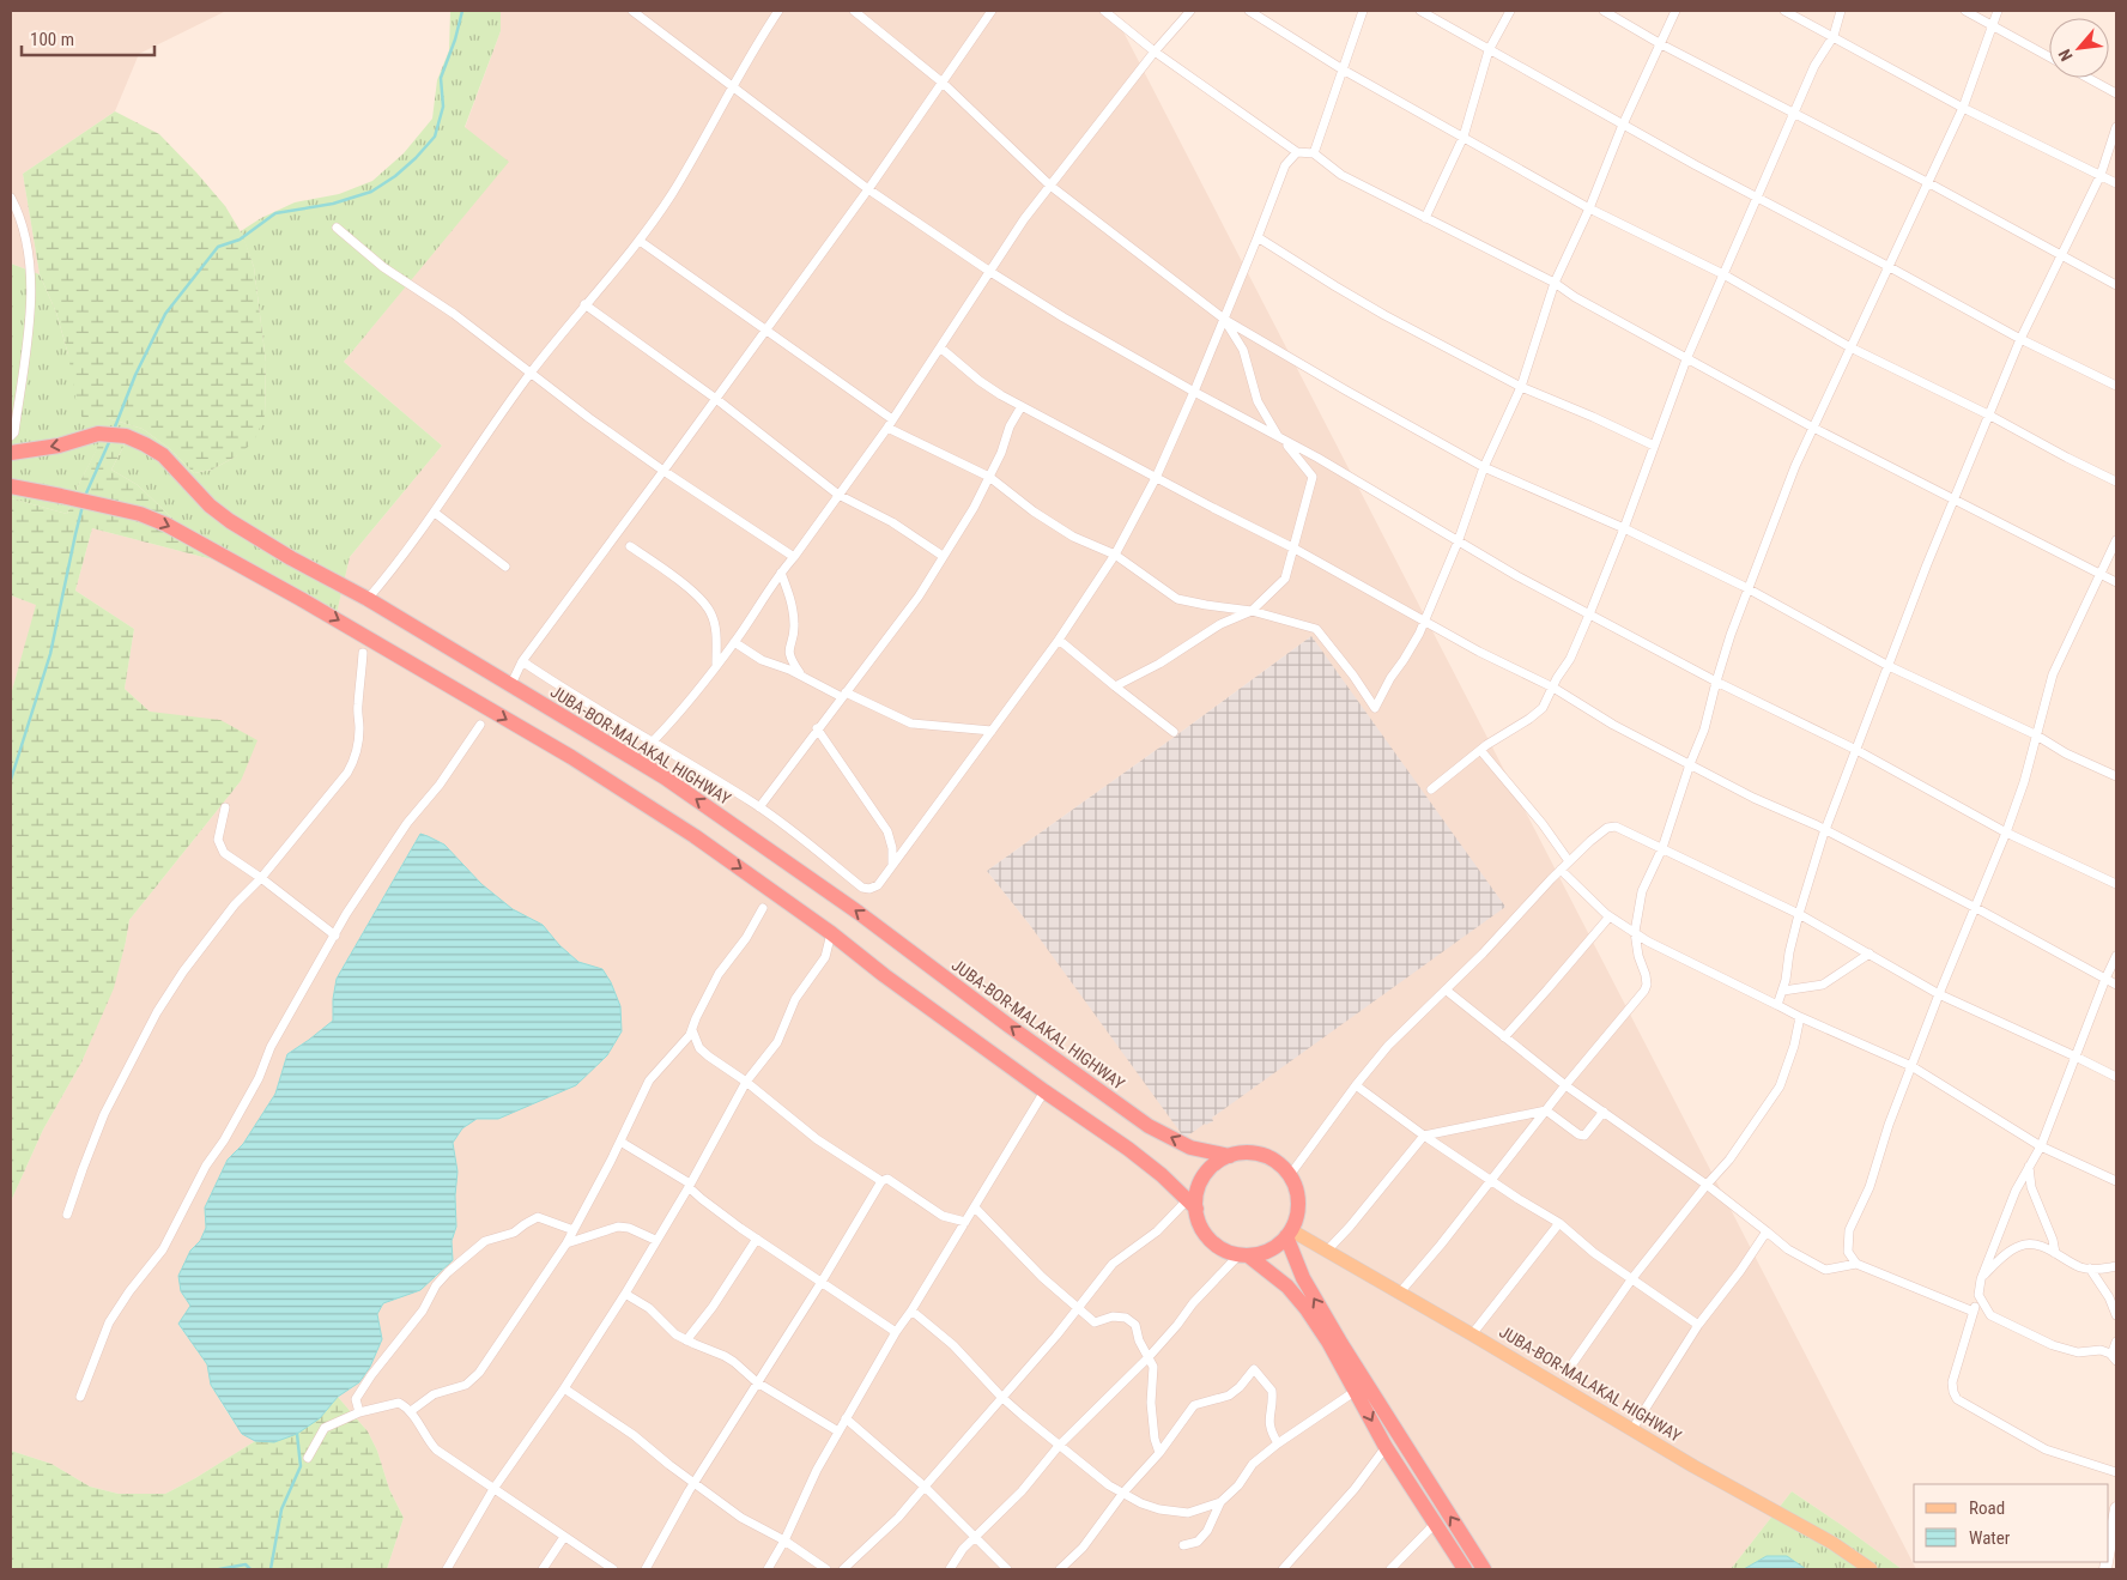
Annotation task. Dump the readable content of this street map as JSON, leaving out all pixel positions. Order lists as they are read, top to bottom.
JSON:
{
  "streets": {
    "highway": ["JUBA-BOR-MALAKAL HIGHWAY"]
  },
  "legend": ["Road", "Water"],
  "scale_bar": "100 m",
  "north": "bottom left"
}
